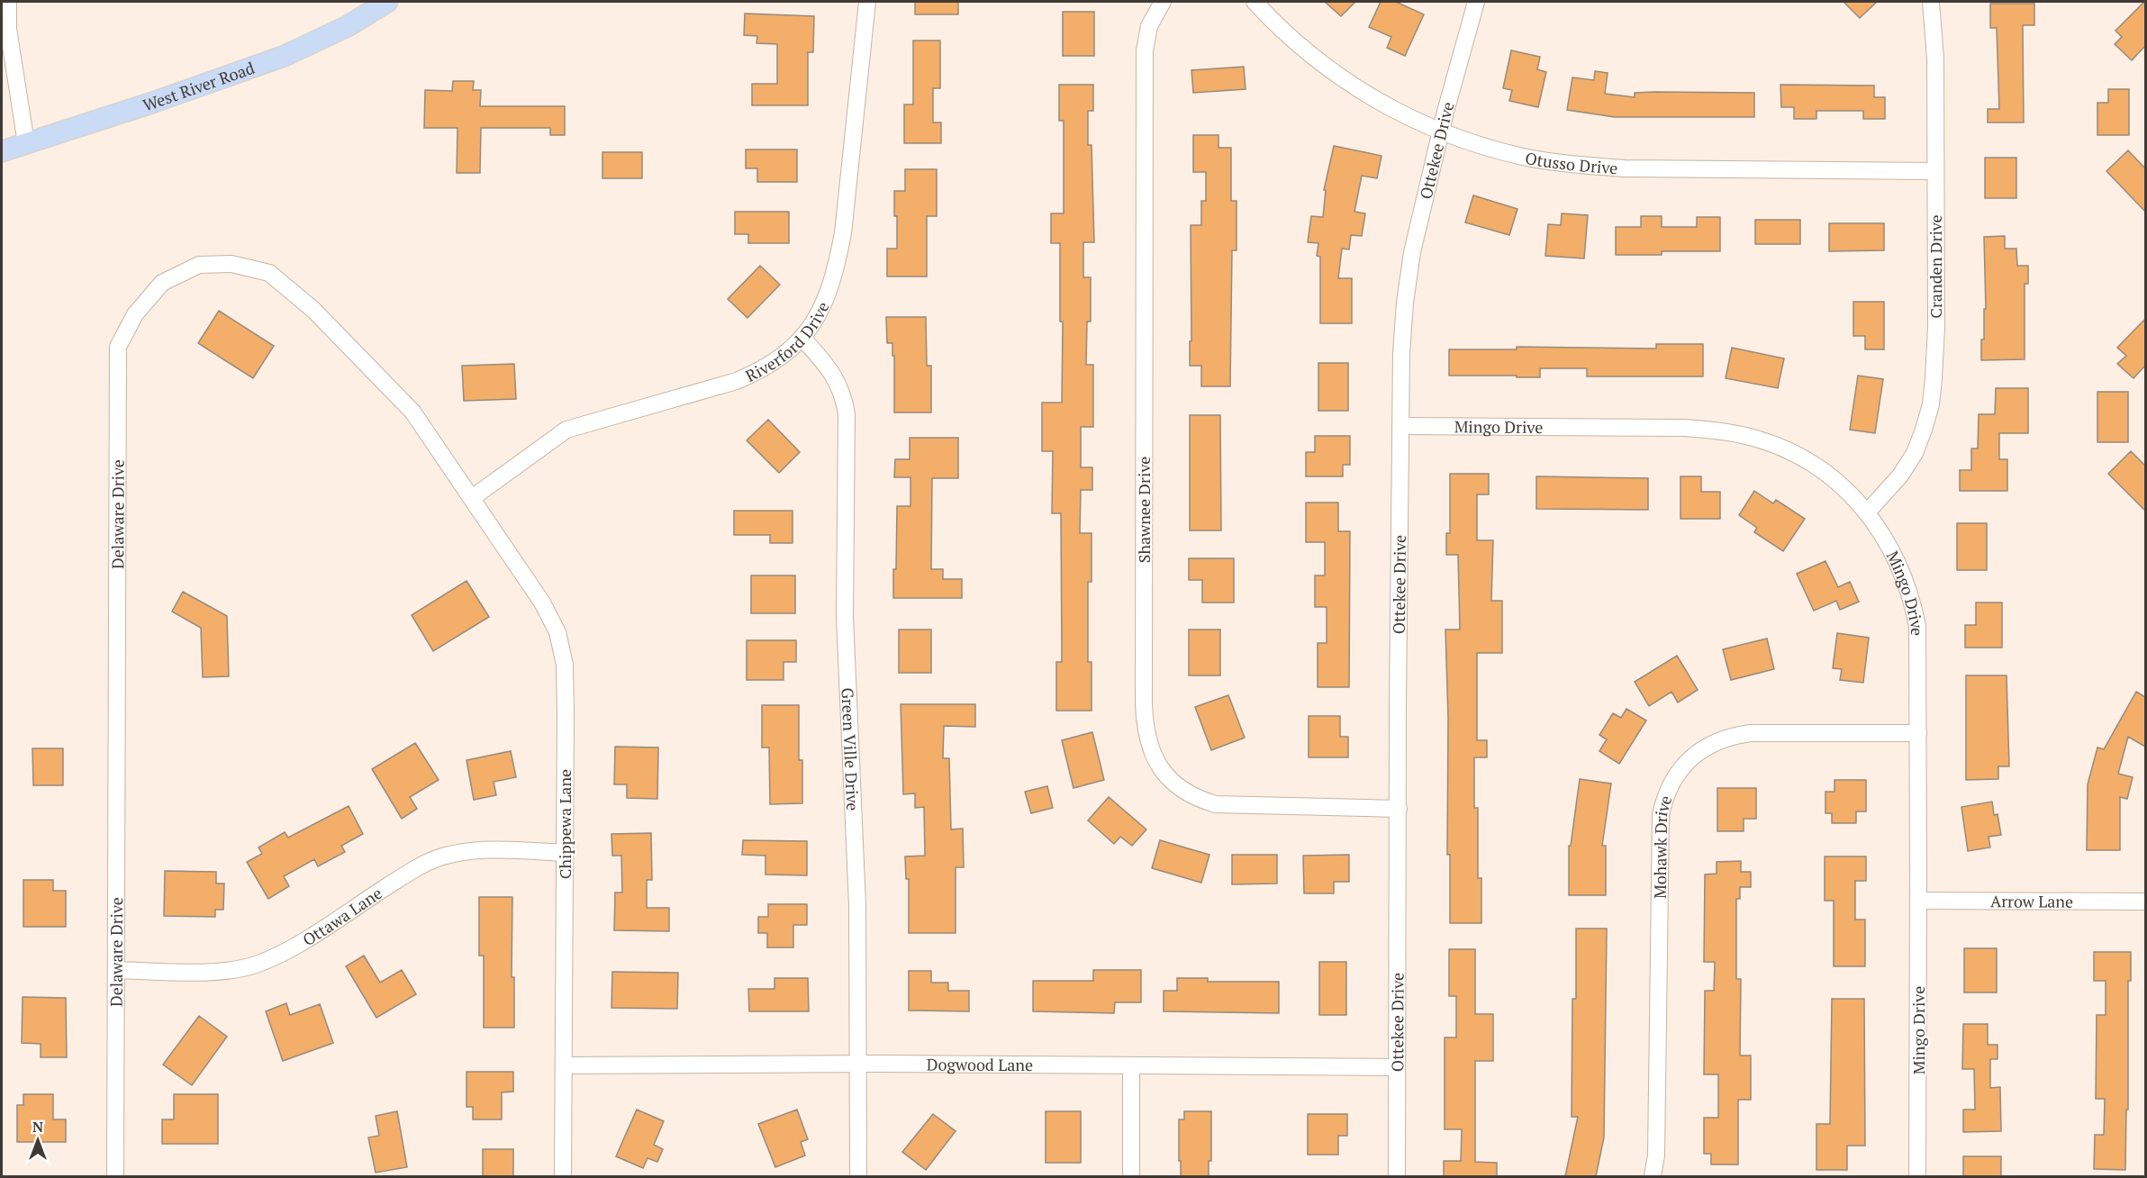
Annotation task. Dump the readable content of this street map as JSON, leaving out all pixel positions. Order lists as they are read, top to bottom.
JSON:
{
  "streets": {
    "main road": ["West River Road"],
    "street": [
      "Ottekee Drive",
      "Otusso Drive",
      "Cranden Drive",
      "Riverford Drive",
      "Mingo Drive",
      "Shawnee Drive",
      "Delaware Drive",
      "Green Ville Drive",
      "Chippewa Lane",
      "Mohawk Drive",
      "Arrow Lane",
      "Ottawa Lane",
      "Dogwood Lane"
    ]
  },
  "crossings": [
    ["Ottekee Drive", "Otusso Drive"],
    ["Ottekee Drive", "Mingo Drive"],
    ["Ottekee Drive", "Shawnee Drive"],
    ["Ottekee Drive", "Dogwood Lane"],
    ["Otusso Drive", "Cranden Drive"],
    ["Cranden Drive", "Mingo Drive"],
    ["Riverford Drive", "Delaware Drive"],
    ["Riverford Drive", "Green Ville Drive"],
    ["Riverford Drive", "Chippewa Lane"],
    ["Mingo Drive", "Mohawk Drive"],
    ["Mingo Drive", "Arrow Lane"],
    ["Delaware Drive", "Chippewa Lane"],
    ["Delaware Drive", "Ottawa Lane"],
    ["Green Ville Drive", "Dogwood Lane"],
    ["Chippewa Lane", "Ottawa Lane"],
    ["Chippewa Lane", "Dogwood Lane"]
  ],
  "north": "top"
}
